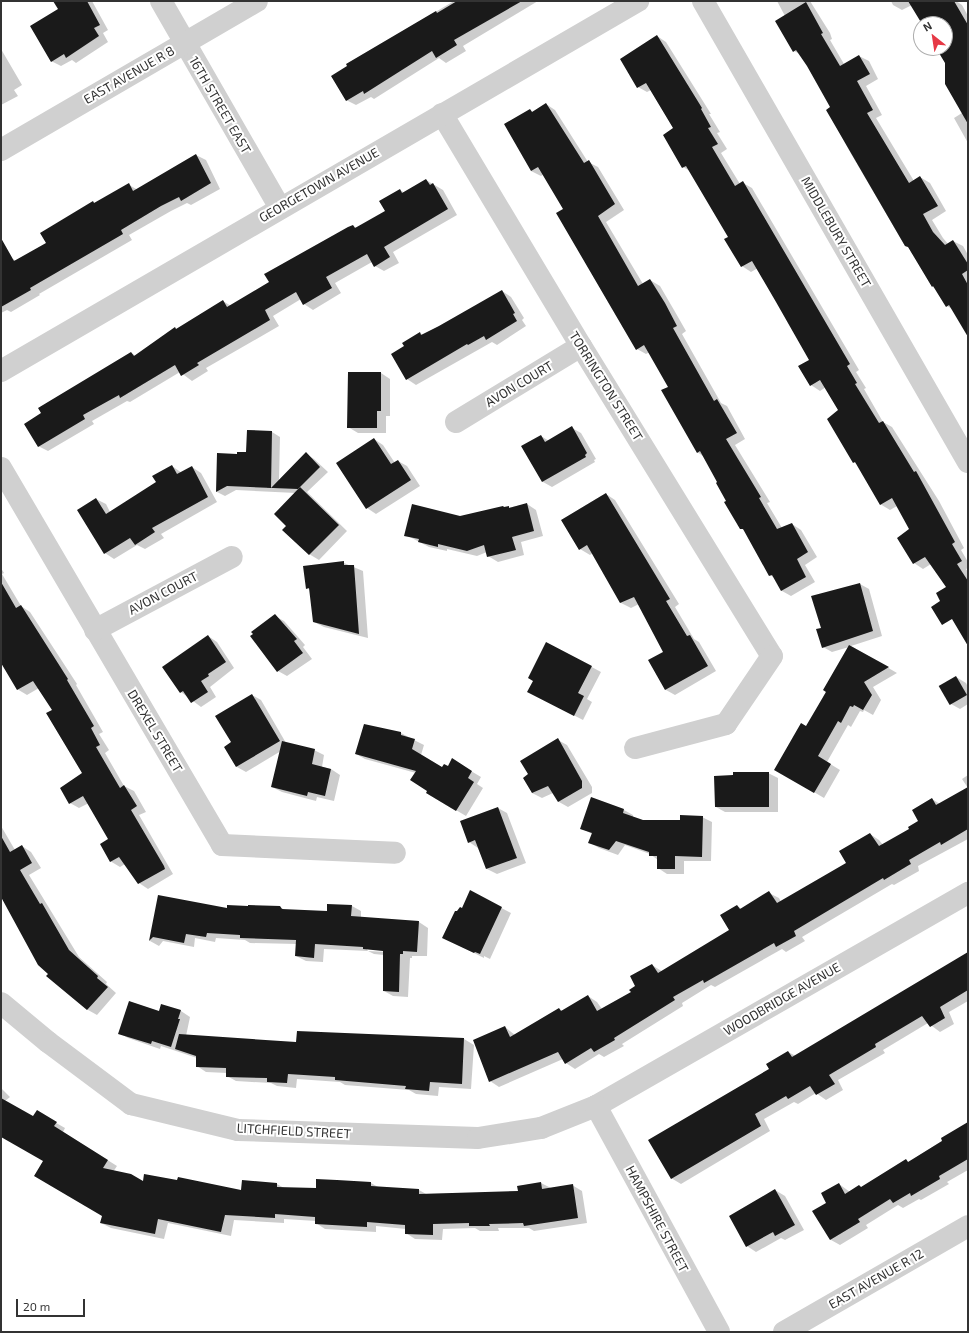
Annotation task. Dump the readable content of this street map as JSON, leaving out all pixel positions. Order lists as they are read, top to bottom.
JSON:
{
  "streets": {
    "street": [
      "EAST AVENUE R 8",
      "16TH STREET EAST",
      "GEORGETOWN AVENUE",
      "MIDDLEBURY STREET",
      "AVON COURT",
      "TORRINGTON STREET",
      "DREXEL STREET",
      "WOODBRIDGE AVENUE",
      "LITCHFIELD STREET",
      "HAMPSHIRE STREET",
      "EAST AVENUE R 12"
    ]
  },
  "crossings": [
    ["EAST AVENUE R 8", "16TH STREET EAST"],
    ["16TH STREET EAST", "GEORGETOWN AVENUE"],
    ["GEORGETOWN AVENUE", "TORRINGTON STREET"],
    ["AVON COURT", "TORRINGTON STREET"],
    ["AVON COURT", "DREXEL STREET"],
    ["WOODBRIDGE AVENUE", "LITCHFIELD STREET"],
    ["WOODBRIDGE AVENUE", "HAMPSHIRE STREET"],
    ["LITCHFIELD STREET", "HAMPSHIRE STREET"]
  ],
  "scale_bar": "20 m",
  "north": "top left"
}
